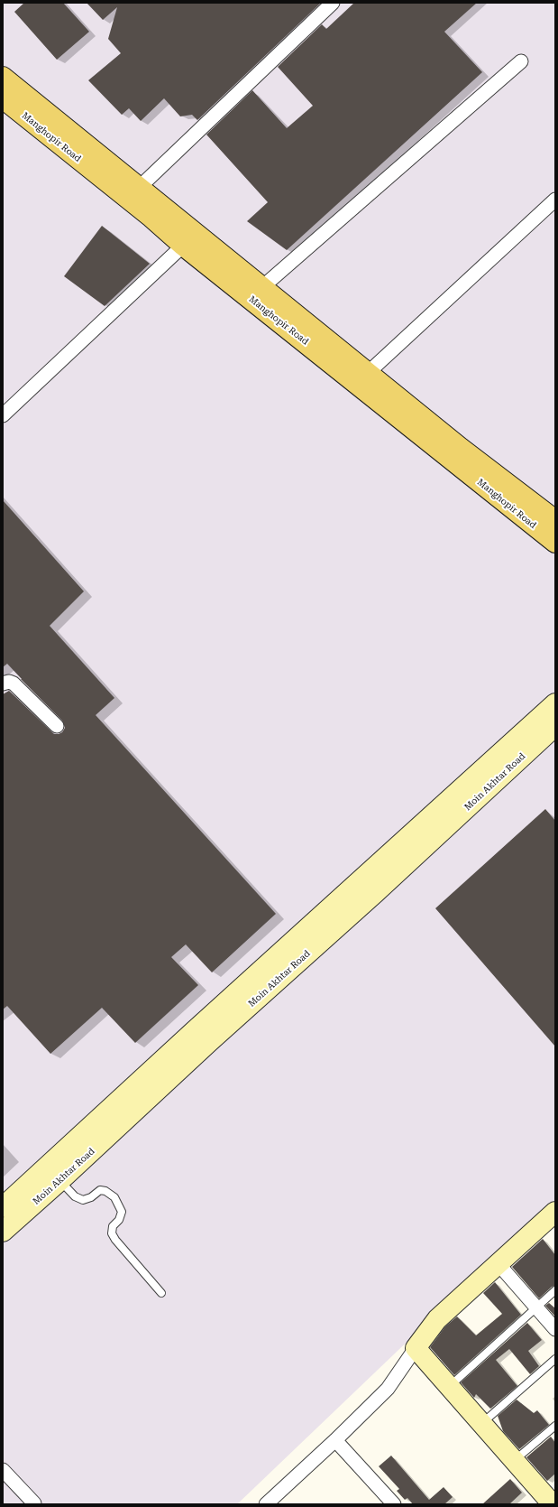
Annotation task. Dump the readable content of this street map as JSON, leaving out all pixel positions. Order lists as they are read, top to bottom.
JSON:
{
  "streets": {
    "main road": ["Manghopir Road", "Moin Akhtar Road"]
  }
}
